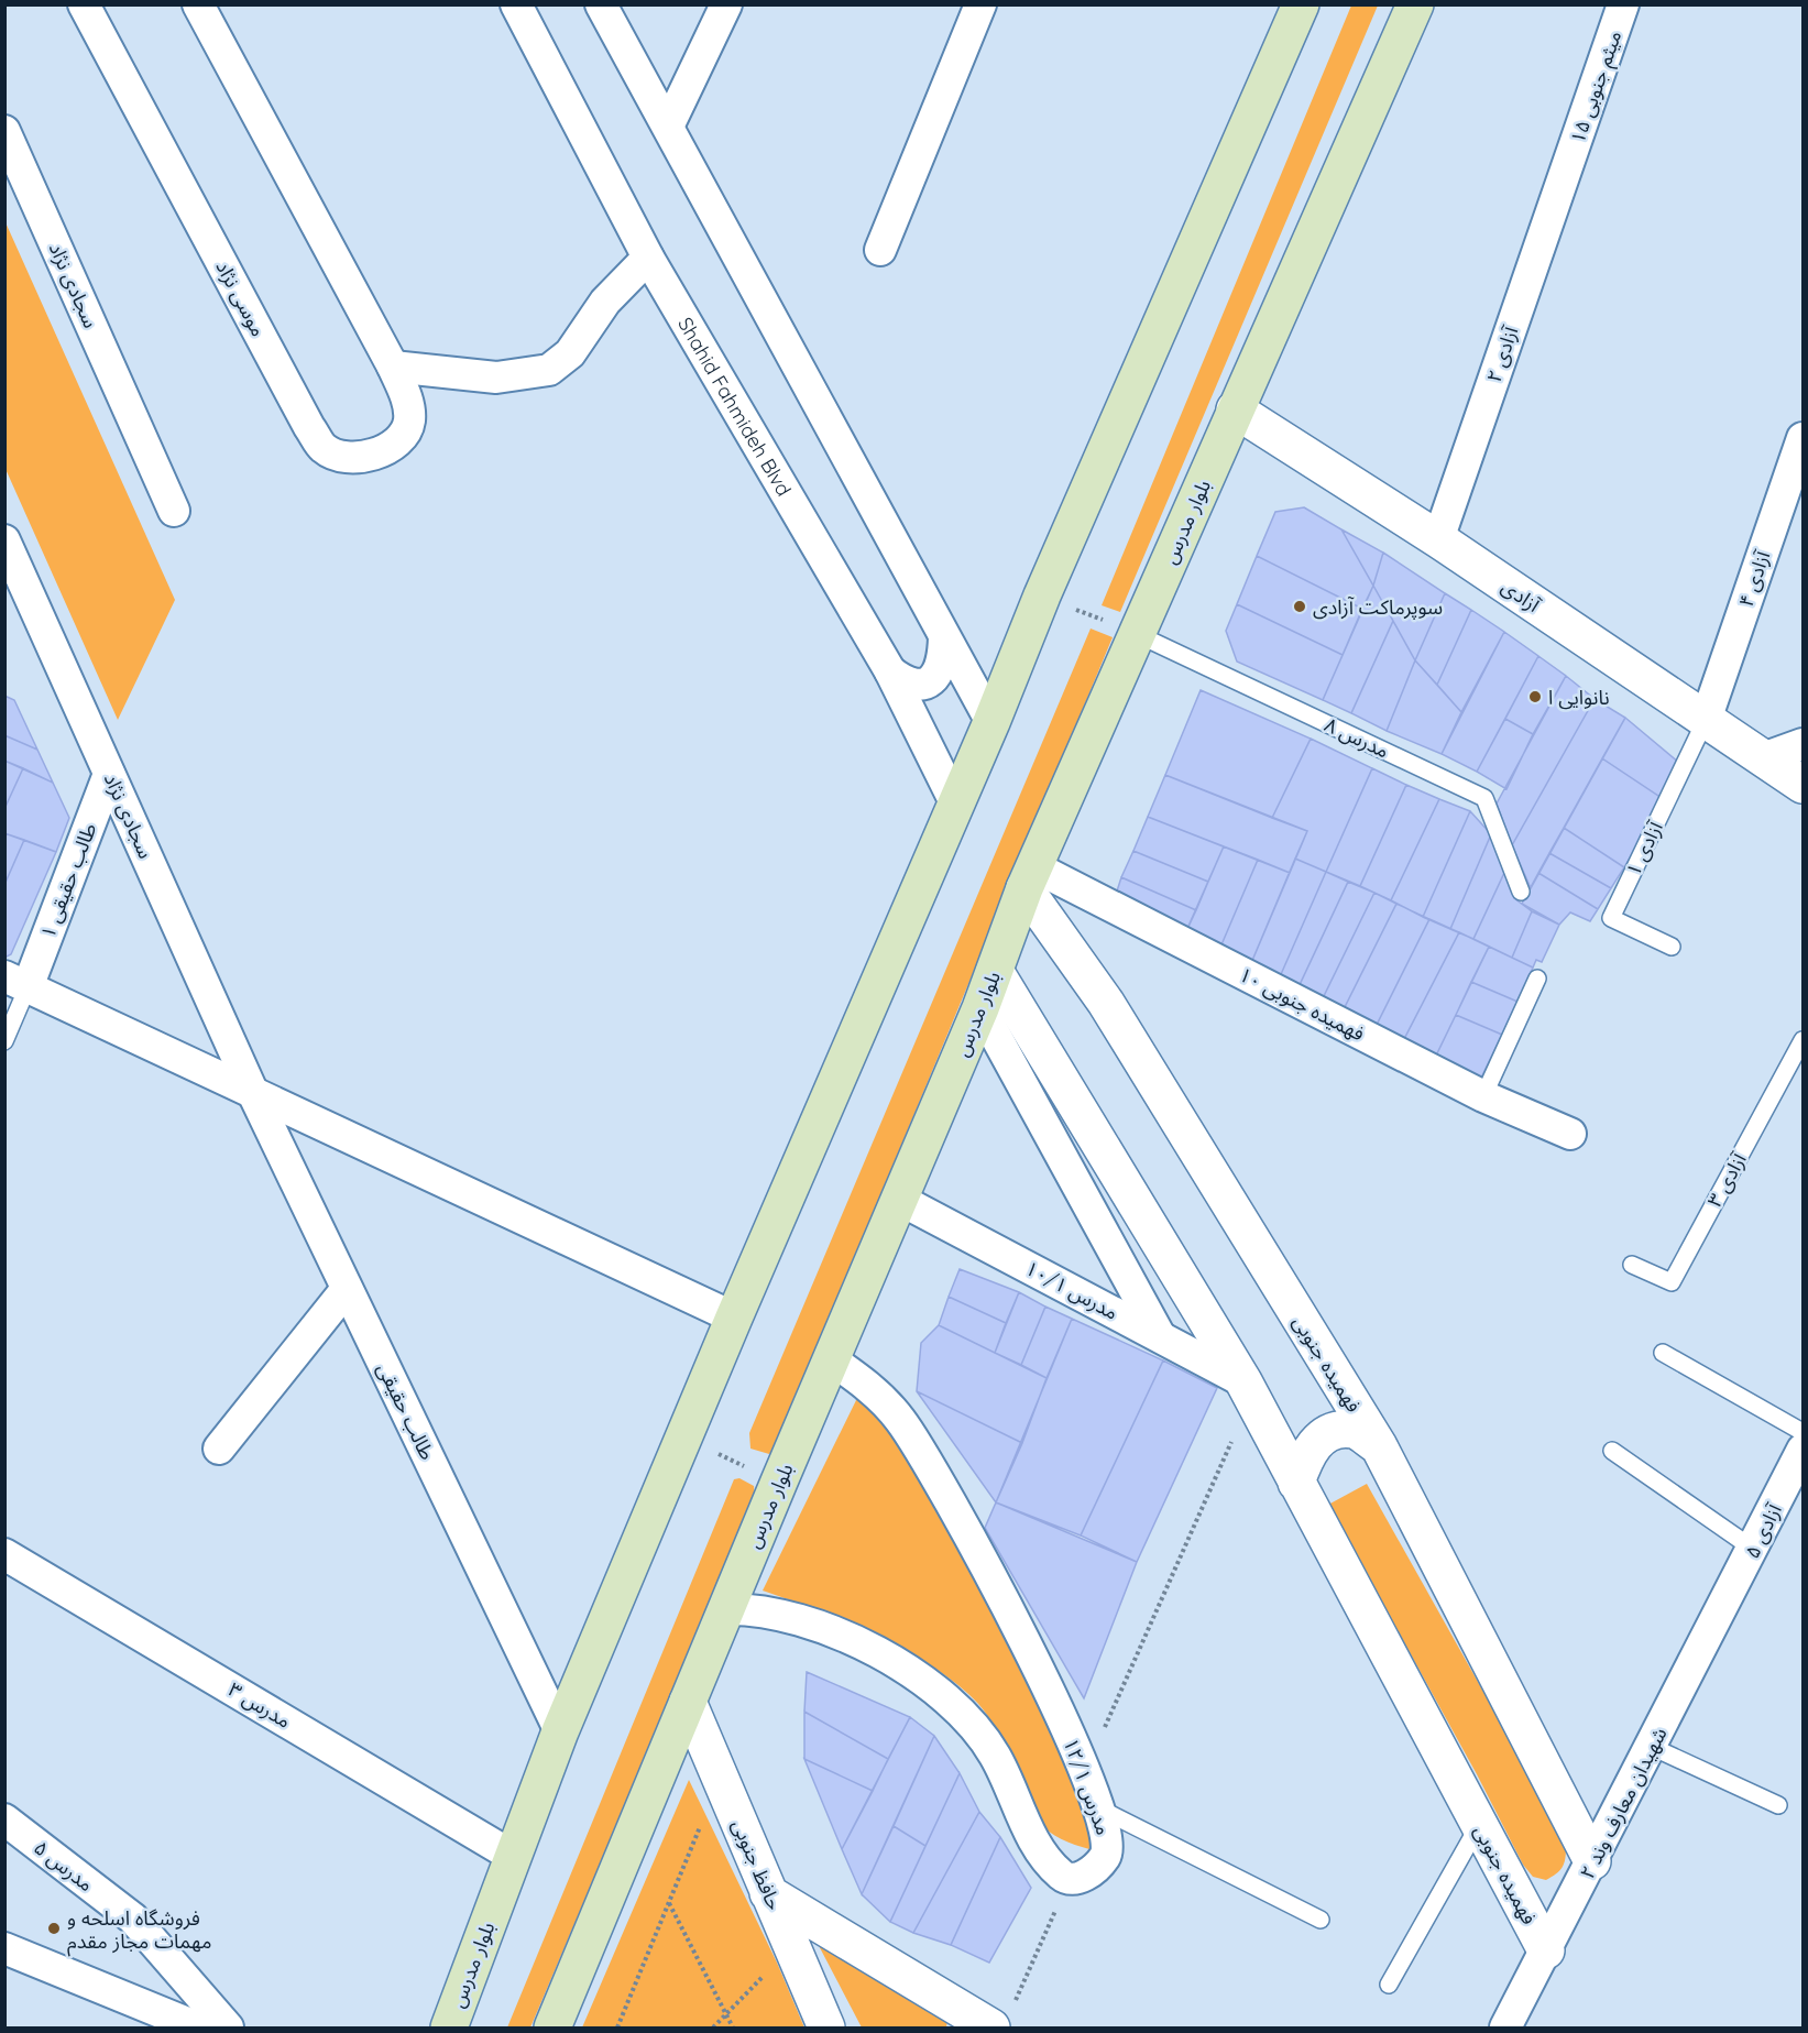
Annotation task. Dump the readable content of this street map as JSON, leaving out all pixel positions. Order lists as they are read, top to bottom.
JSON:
{
  "streets": {
    "main road": ["بلوار مدرس"],
    "street": [
      "میثم جنوبی ۱۵",
      "سجادی نژاد",
      "موسی نژاد",
      "آزادی ۲",
      "Shahid Fahmideh Blvd",
      "آزادی ۴",
      "آزادی",
      "طالب حقیقی ۱",
      "فهمیده جنوبی ۱۰",
      "مدرس ۱۰/۱",
      "فهمیده جنوبی",
      "طالب حقیقی",
      "آزادی ۵",
      "مدرس ۳",
      "مدرس ۱۲/۱",
      "شهیدان معارف وند ۲",
      "حافظ جنوبی",
      "مدرس ۵"
    ],
    "lane": ["مدرس ۸", "آزادی ۱", "آزادی ۳"]
  },
  "crossings": [
    ["میثم جنوبی ۱۵", "آزادی ۲"],
    ["سجادی نژاد", "طالب حقیقی ۱"],
    ["سجادی نژاد", "طالب حقیقی"],
    ["آزادی ۲", "آزادی"],
    ["Shahid Fahmideh Blvd", "بلوار مدرس"],
    ["بلوار مدرس", "آزادی"],
    ["بلوار مدرس", "مدرس ۸"],
    ["بلوار مدرس", "فهمیده جنوبی ۱۰"],
    ["بلوار مدرس", "مدرس ۱۰/۱"],
    ["بلوار مدرس", "فهمیده جنوبی"],
    ["بلوار مدرس", "طالب حقیقی"],
    ["بلوار مدرس", "مدرس ۳"],
    ["بلوار مدرس", "مدرس ۱۲/۱"],
    ["بلوار مدرس", "حافظ جنوبی"],
    ["آزادی ۴", "آزادی"],
    ["آزادی ۴", "آزادی ۱"],
    ["آزادی", "آزادی ۱"],
    ["فهمیده جنوبی ۱۰", "فهمیده جنوبی"],
    ["مدرس ۱۰/۱", "فهمیده جنوبی"],
    ["فهمیده جنوبی", "شهیدان معارف وند ۲"],
    ["آزادی ۵", "شهیدان معارف وند ۲"]
  ],
  "places": ["سوپرماکت آزادی", "نانوایی ا", "فروشگاه اسلحه و مهمات مجاز مقدم"]
}
